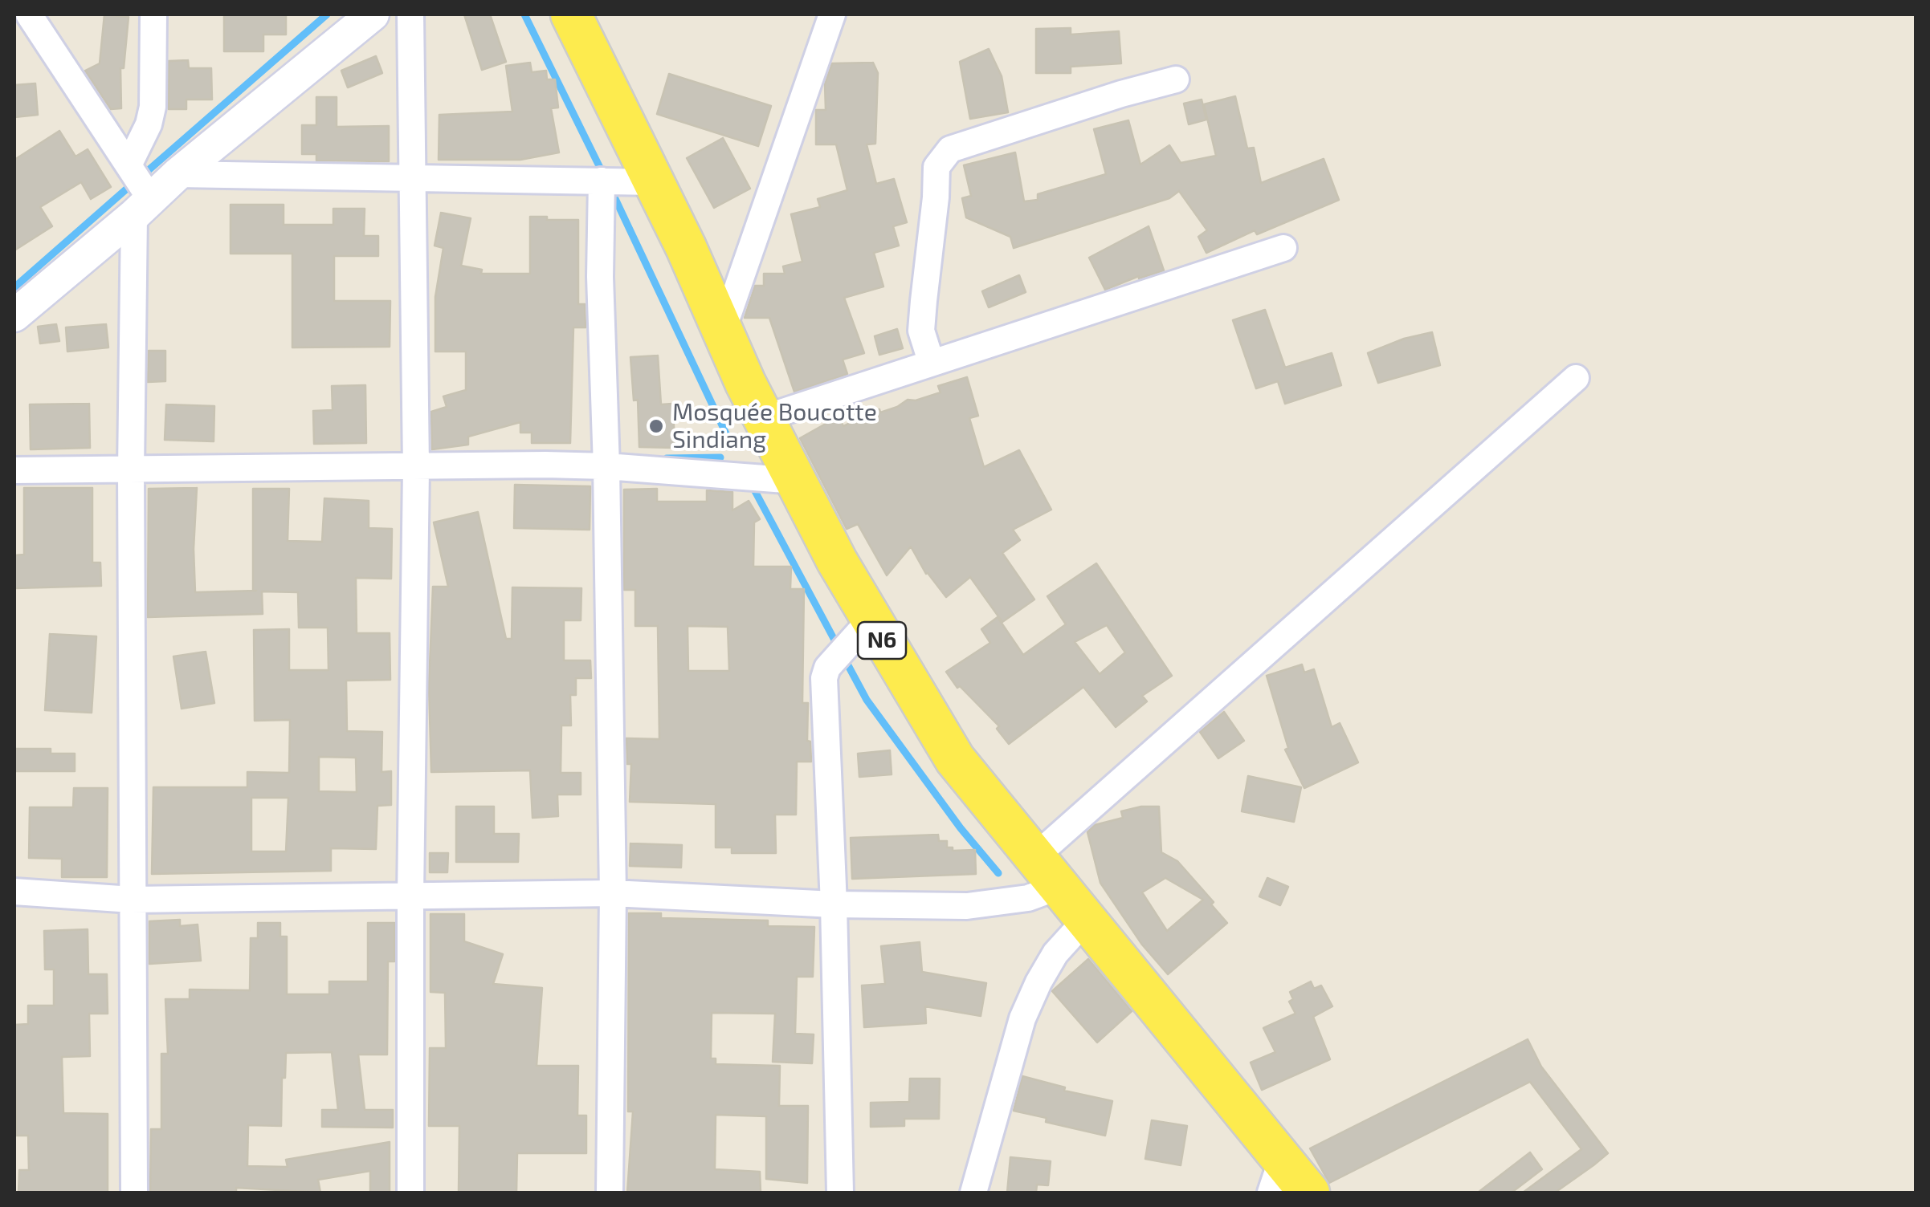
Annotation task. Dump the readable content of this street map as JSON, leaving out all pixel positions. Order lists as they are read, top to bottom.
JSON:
{
  "streets": {
    "main road": ["N6"]
  },
  "places": ["Mosquée Boucotte Sindiang"]
}
